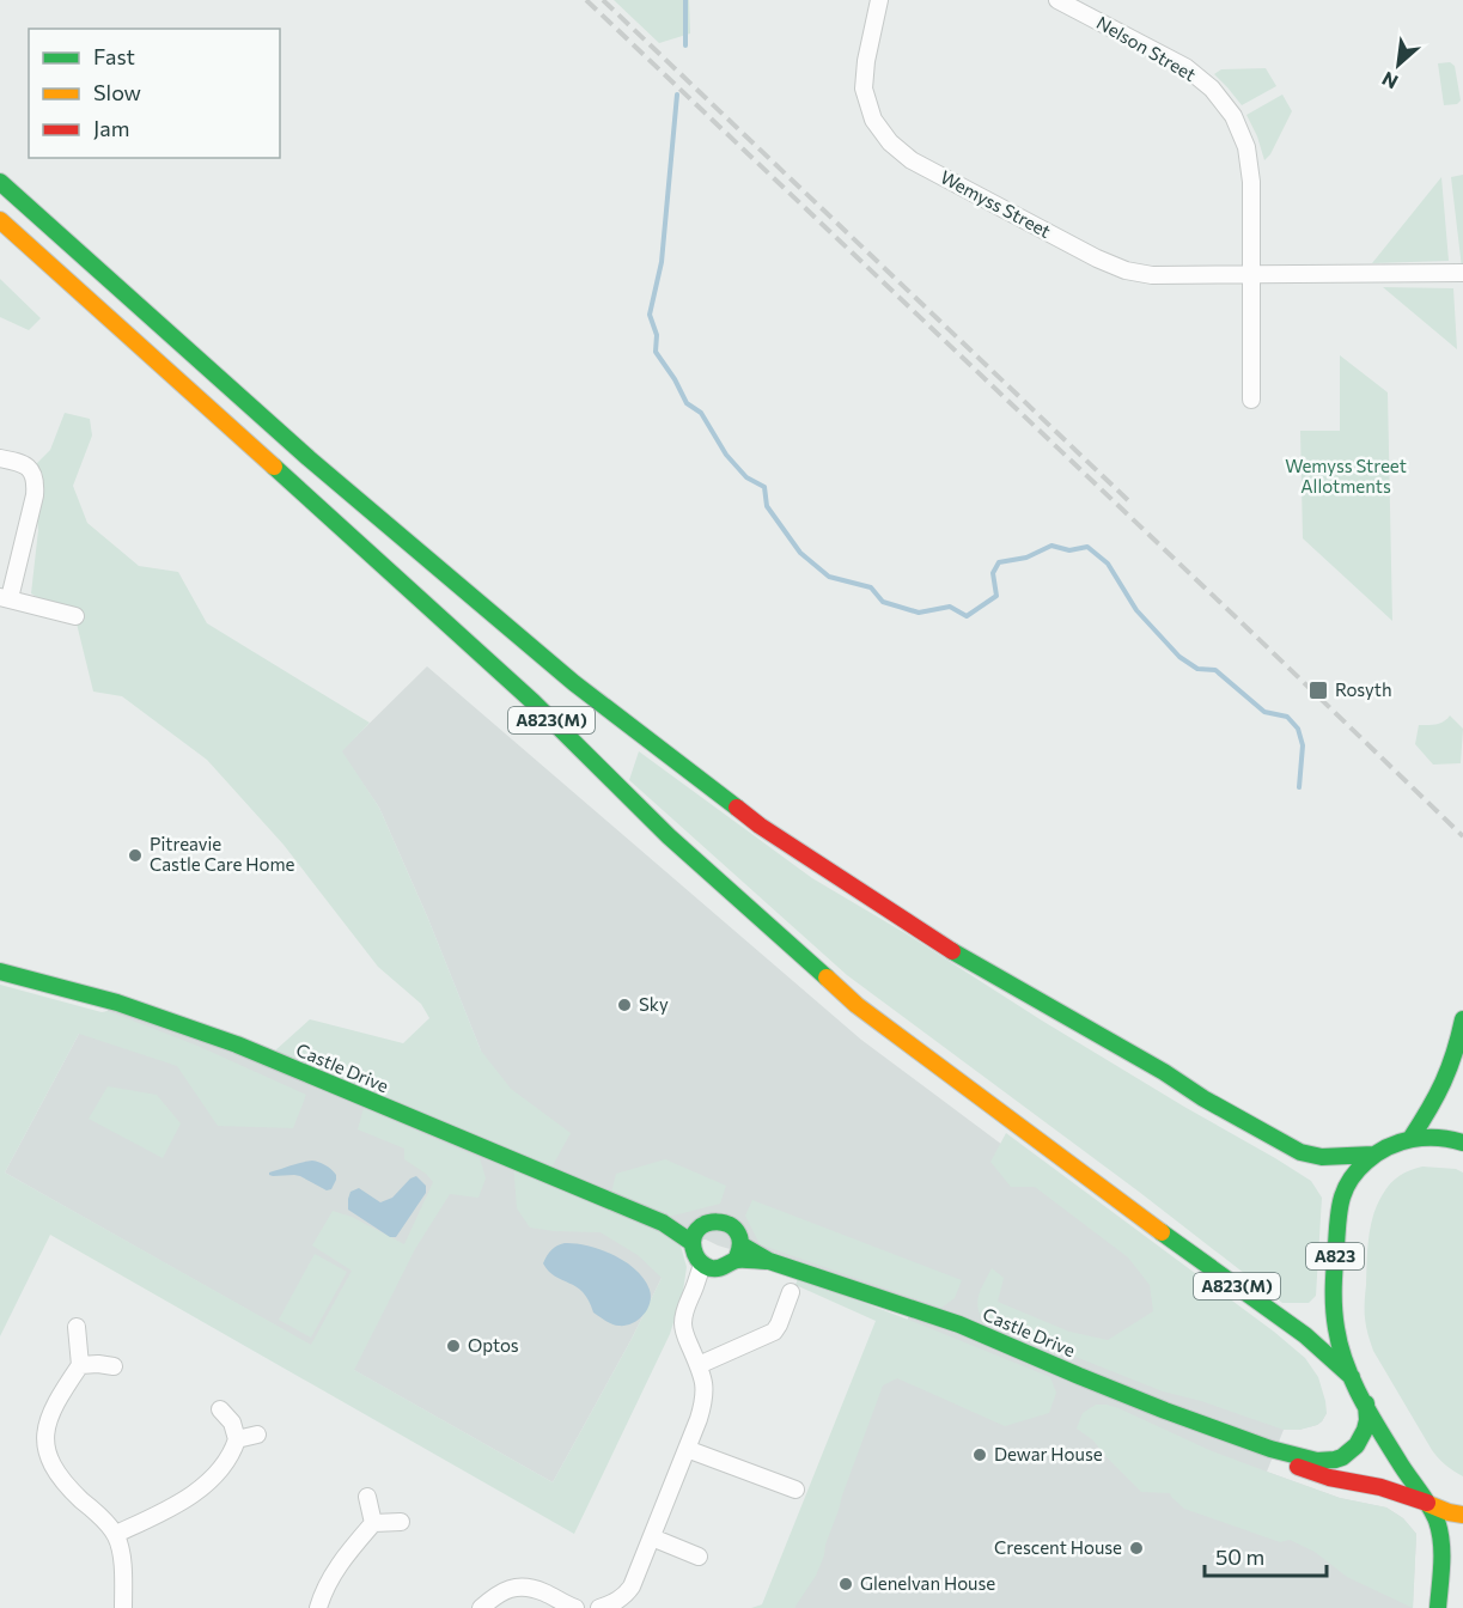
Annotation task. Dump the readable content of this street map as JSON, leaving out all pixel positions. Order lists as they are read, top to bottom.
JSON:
{
  "streets": {
    "main road": ["A823(M)", "Castle Drive", "A823"],
    "street": ["Nelson Street", "Wemyss Street"]
  },
  "crossings": [
    ["Nelson Street", "Wemyss Street"],
    ["A823(M)", "A823"],
    ["Castle Drive", "A823"]
  ],
  "parks": ["Wemyss Street Allotments"],
  "places": {
    "transit": ["Rosyth"],
    "other": [
      "Pitreavie Castle Care Home",
      "Sky",
      "Optos",
      "Dewar House",
      "Crescent House",
      "Glenelvan House"
    ]
  },
  "legend": ["Fast", "Slow", "Jam"],
  "scale_bar": "50 m",
  "north": "bottom left"
}
